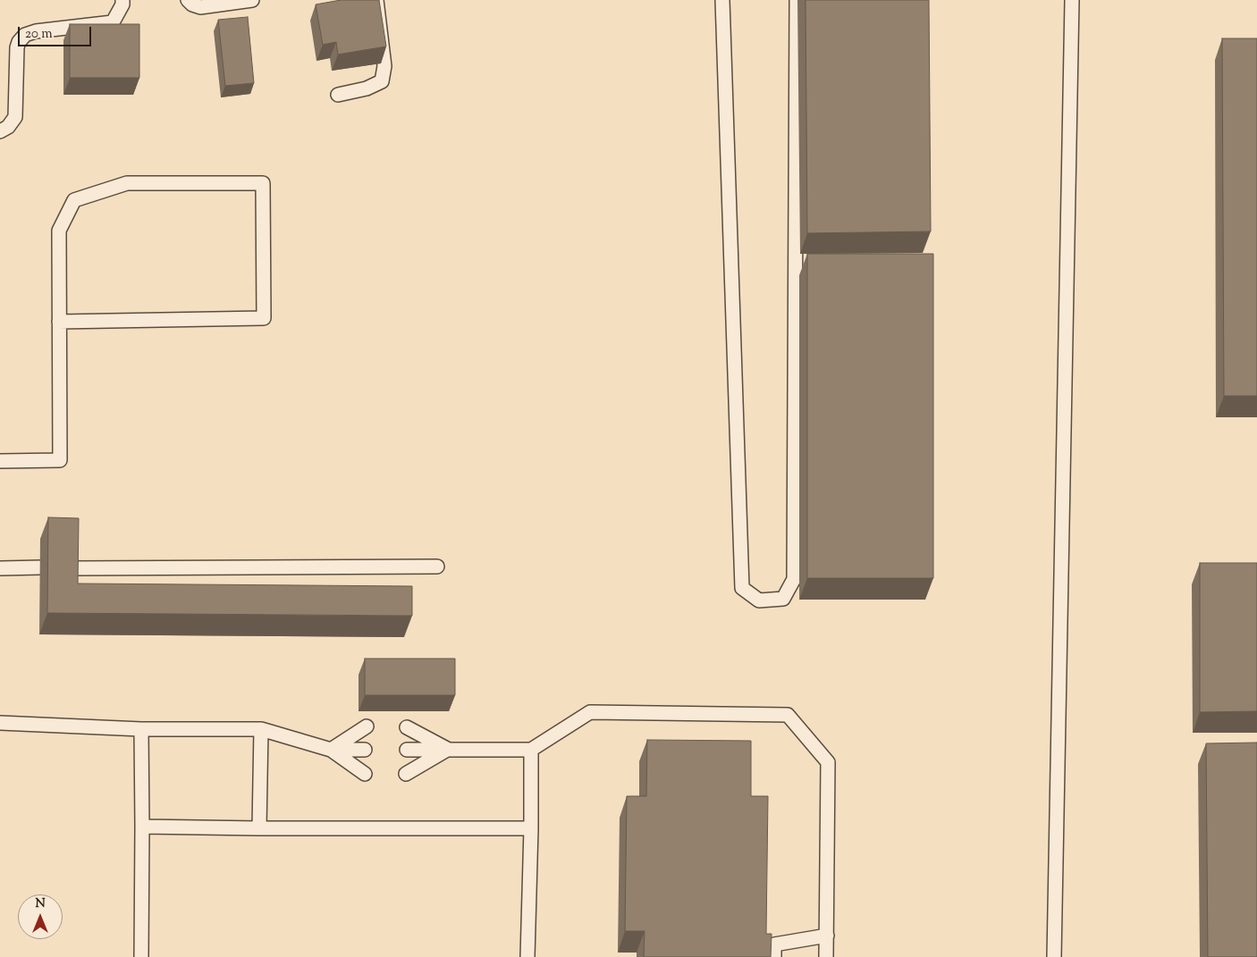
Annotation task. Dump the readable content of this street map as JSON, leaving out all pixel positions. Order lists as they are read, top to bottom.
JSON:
{
  "scale_bar": "20 m",
  "north": "top"
}
